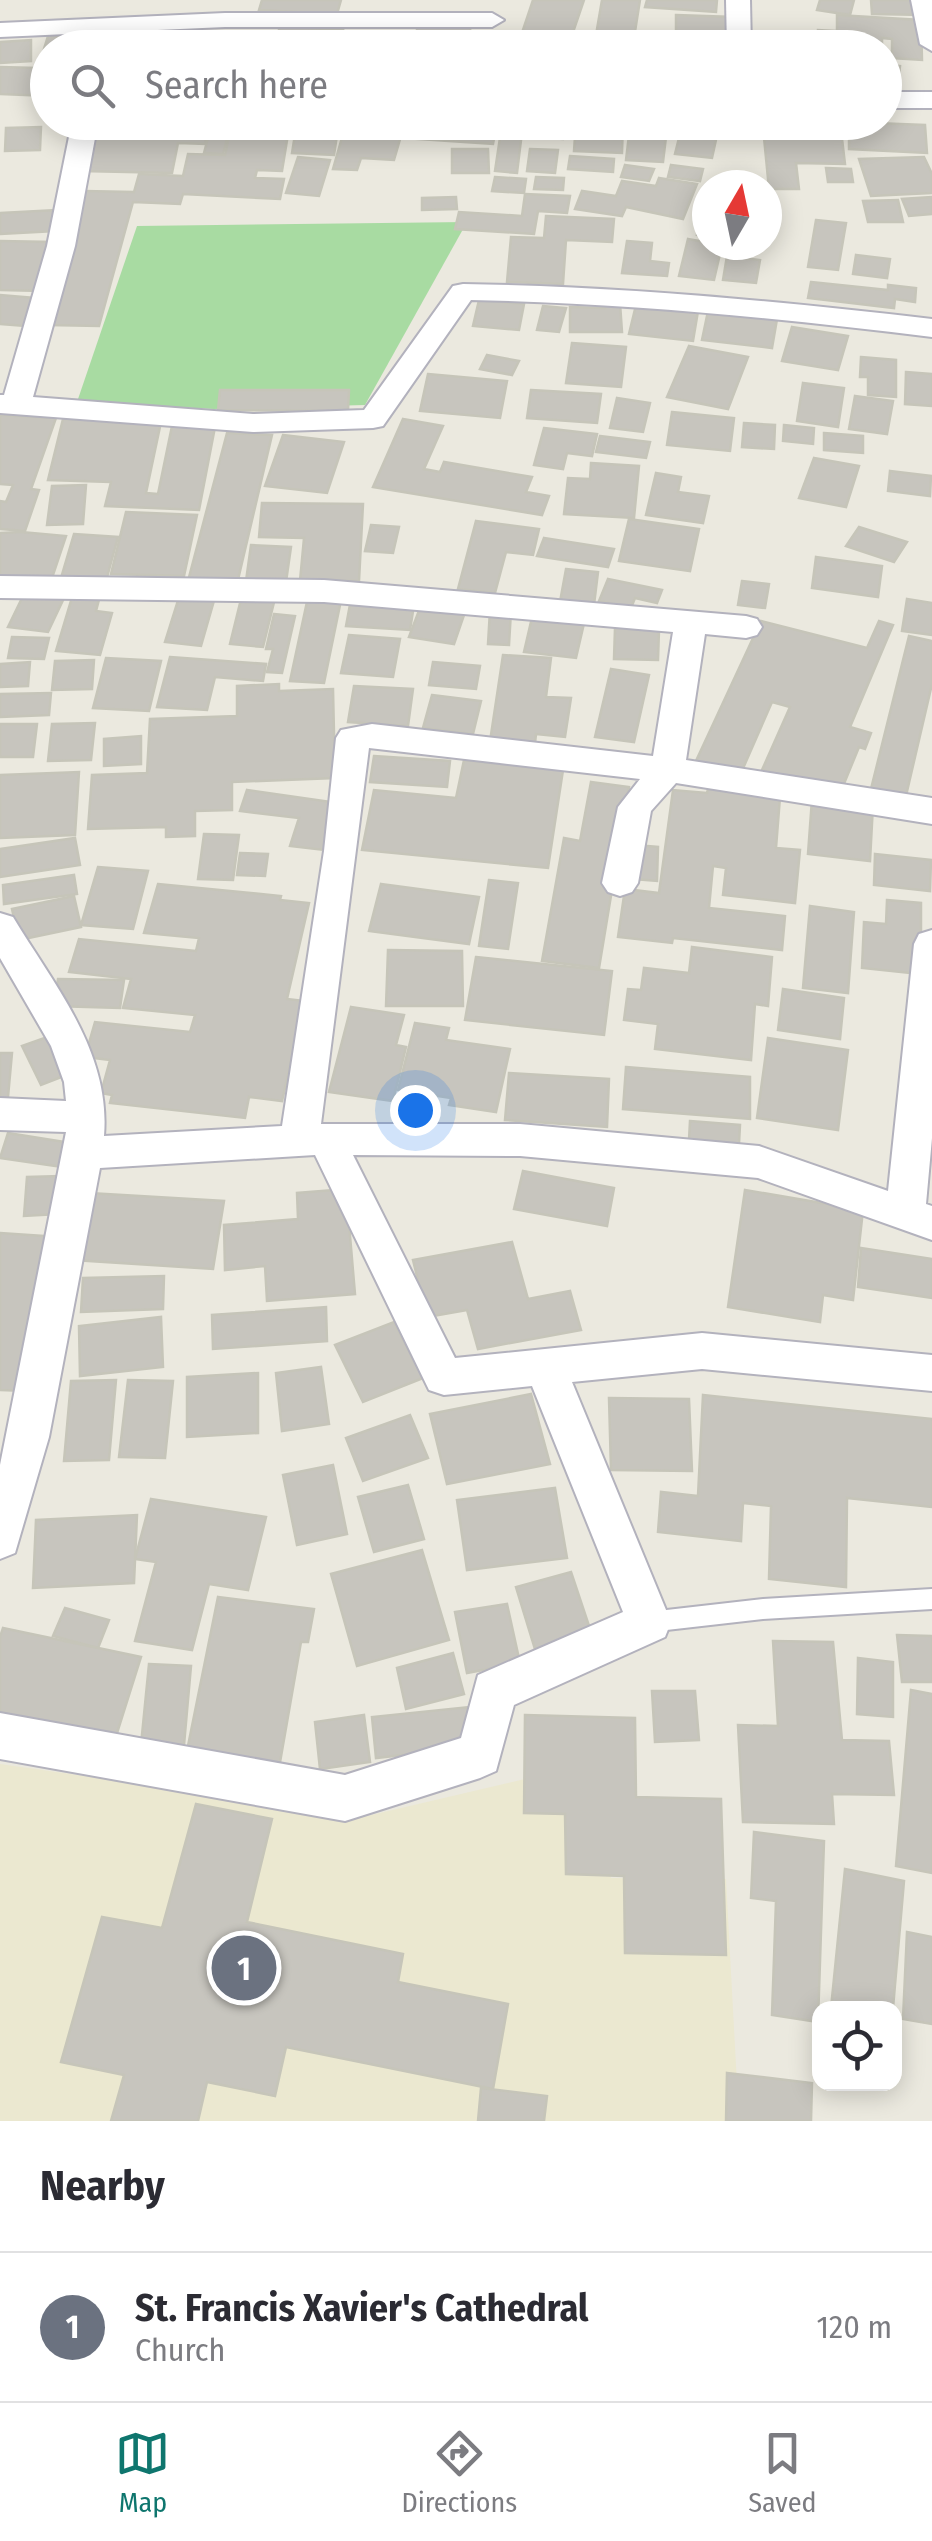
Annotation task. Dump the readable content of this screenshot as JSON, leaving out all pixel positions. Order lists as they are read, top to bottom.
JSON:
{
  "north": "top",
  "page": {
    "search": "Search here",
    "pins": "1",
    "heading": "Nearby",
    "list": [
      {
        "mark": "1",
        "name": "St. Francis Xavier's Cathedral",
        "note": "Church",
        "value": "120 m"
      }
    ],
    "nav": ["Map", "Directions", "Saved"]
  }
}
